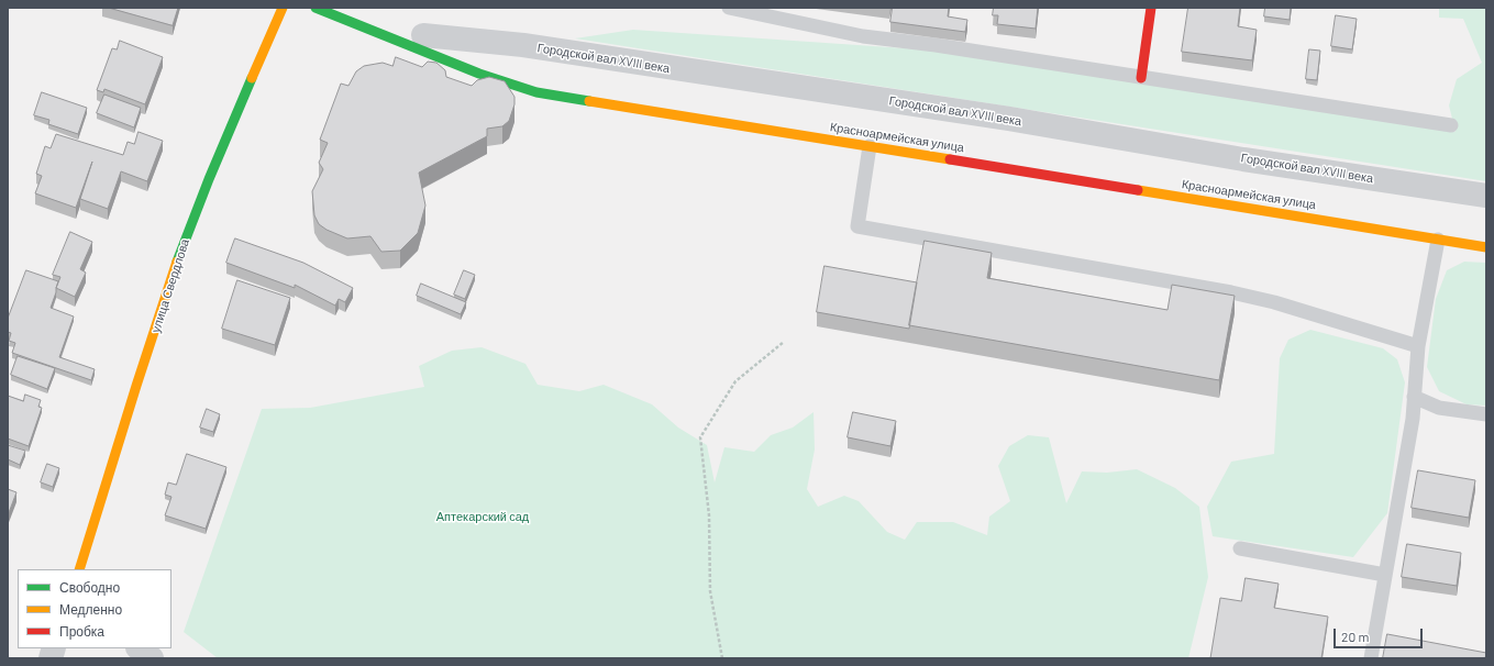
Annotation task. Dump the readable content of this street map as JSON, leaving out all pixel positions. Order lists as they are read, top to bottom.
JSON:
{
  "streets": {
    "street": ["Городской вал XVIII века", "Красноармейская улица", "улица Свердлова"]
  },
  "parks": ["Аптекарский сад"],
  "legend": ["Свободно", "Медленно", "Пробка"],
  "scale_bar": "20 m"
}
